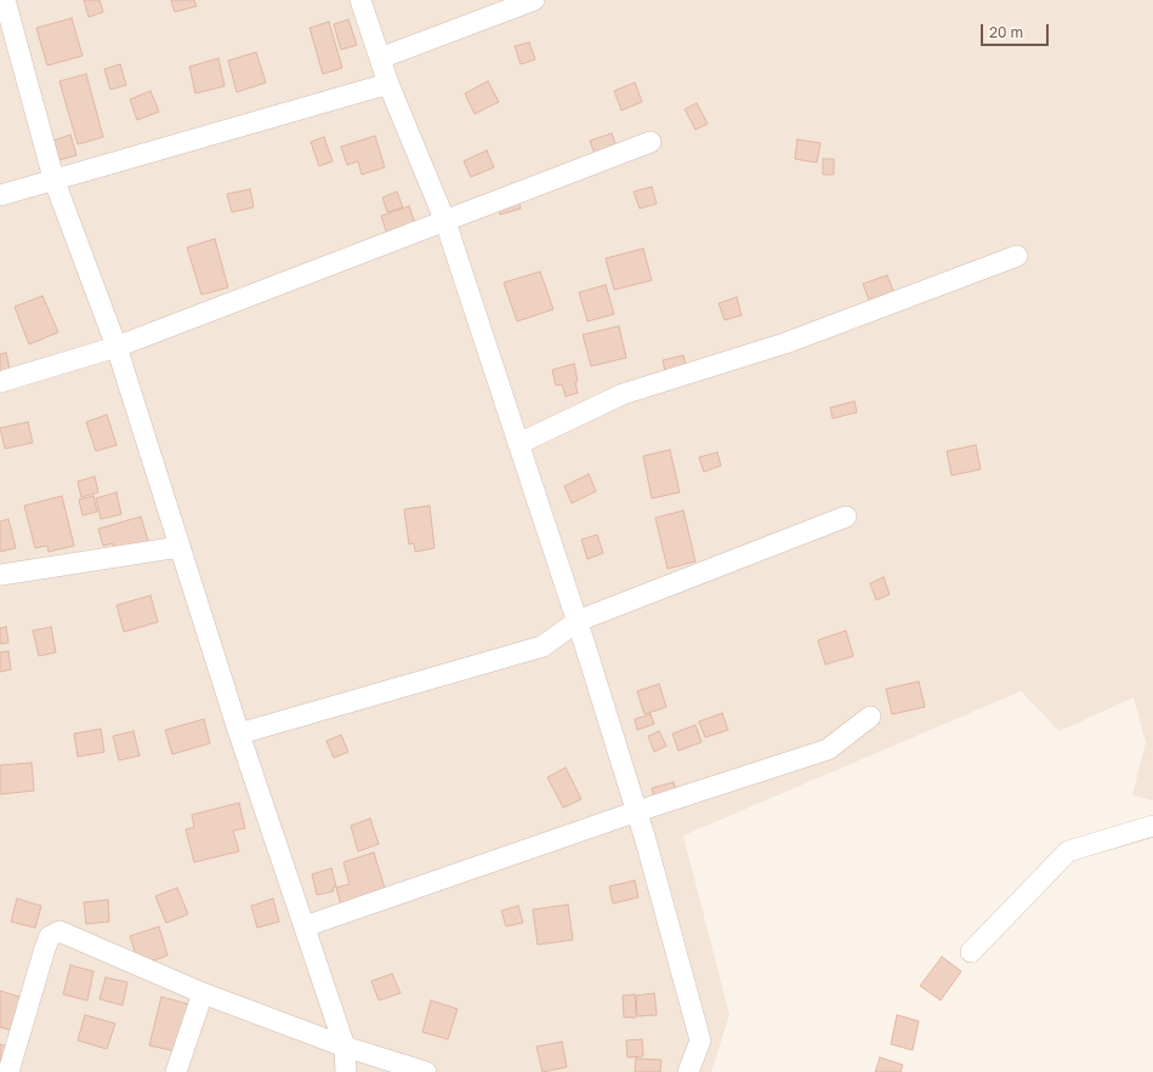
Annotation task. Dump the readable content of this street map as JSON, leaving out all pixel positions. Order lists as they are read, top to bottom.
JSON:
{
  "scale_bar": "20 m"
}
